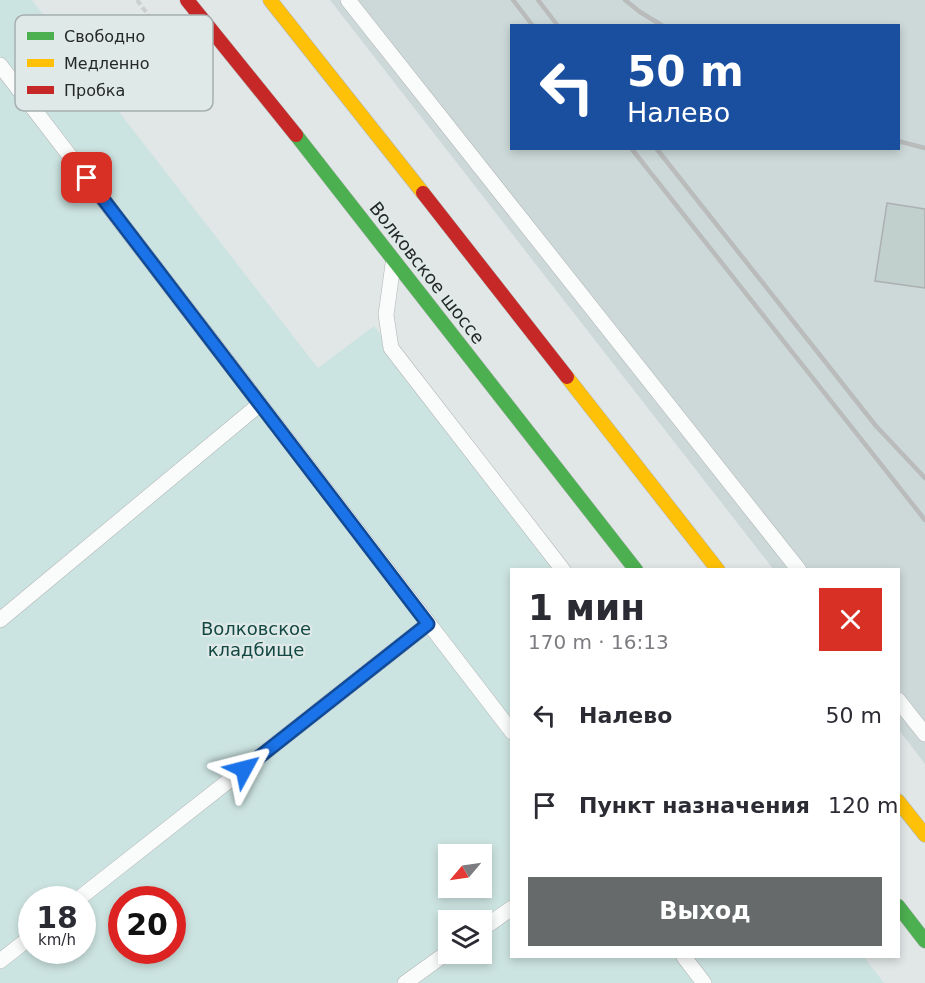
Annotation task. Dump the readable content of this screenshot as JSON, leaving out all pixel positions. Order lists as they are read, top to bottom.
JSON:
{
  "streets": {
    "main road": ["Волковское шоссе"]
  },
  "parks": ["Волковское кладбище"],
  "legend": ["Свободно", "Медленно", "Пробка"],
  "north": "bottom left",
  "page": {
    "turn": ["50 m", "Налево"],
    "heading": ["1 мин", "170 m · 16:13"],
    "list": [
      {
        "name": "Налево",
        "value": "50 m"
      },
      {
        "name": "Пункт назначения",
        "value": "120 m"
      }
    ],
    "buttons": "Выход",
    "speed": "18 km/h",
    "limit": "20"
  }
}
